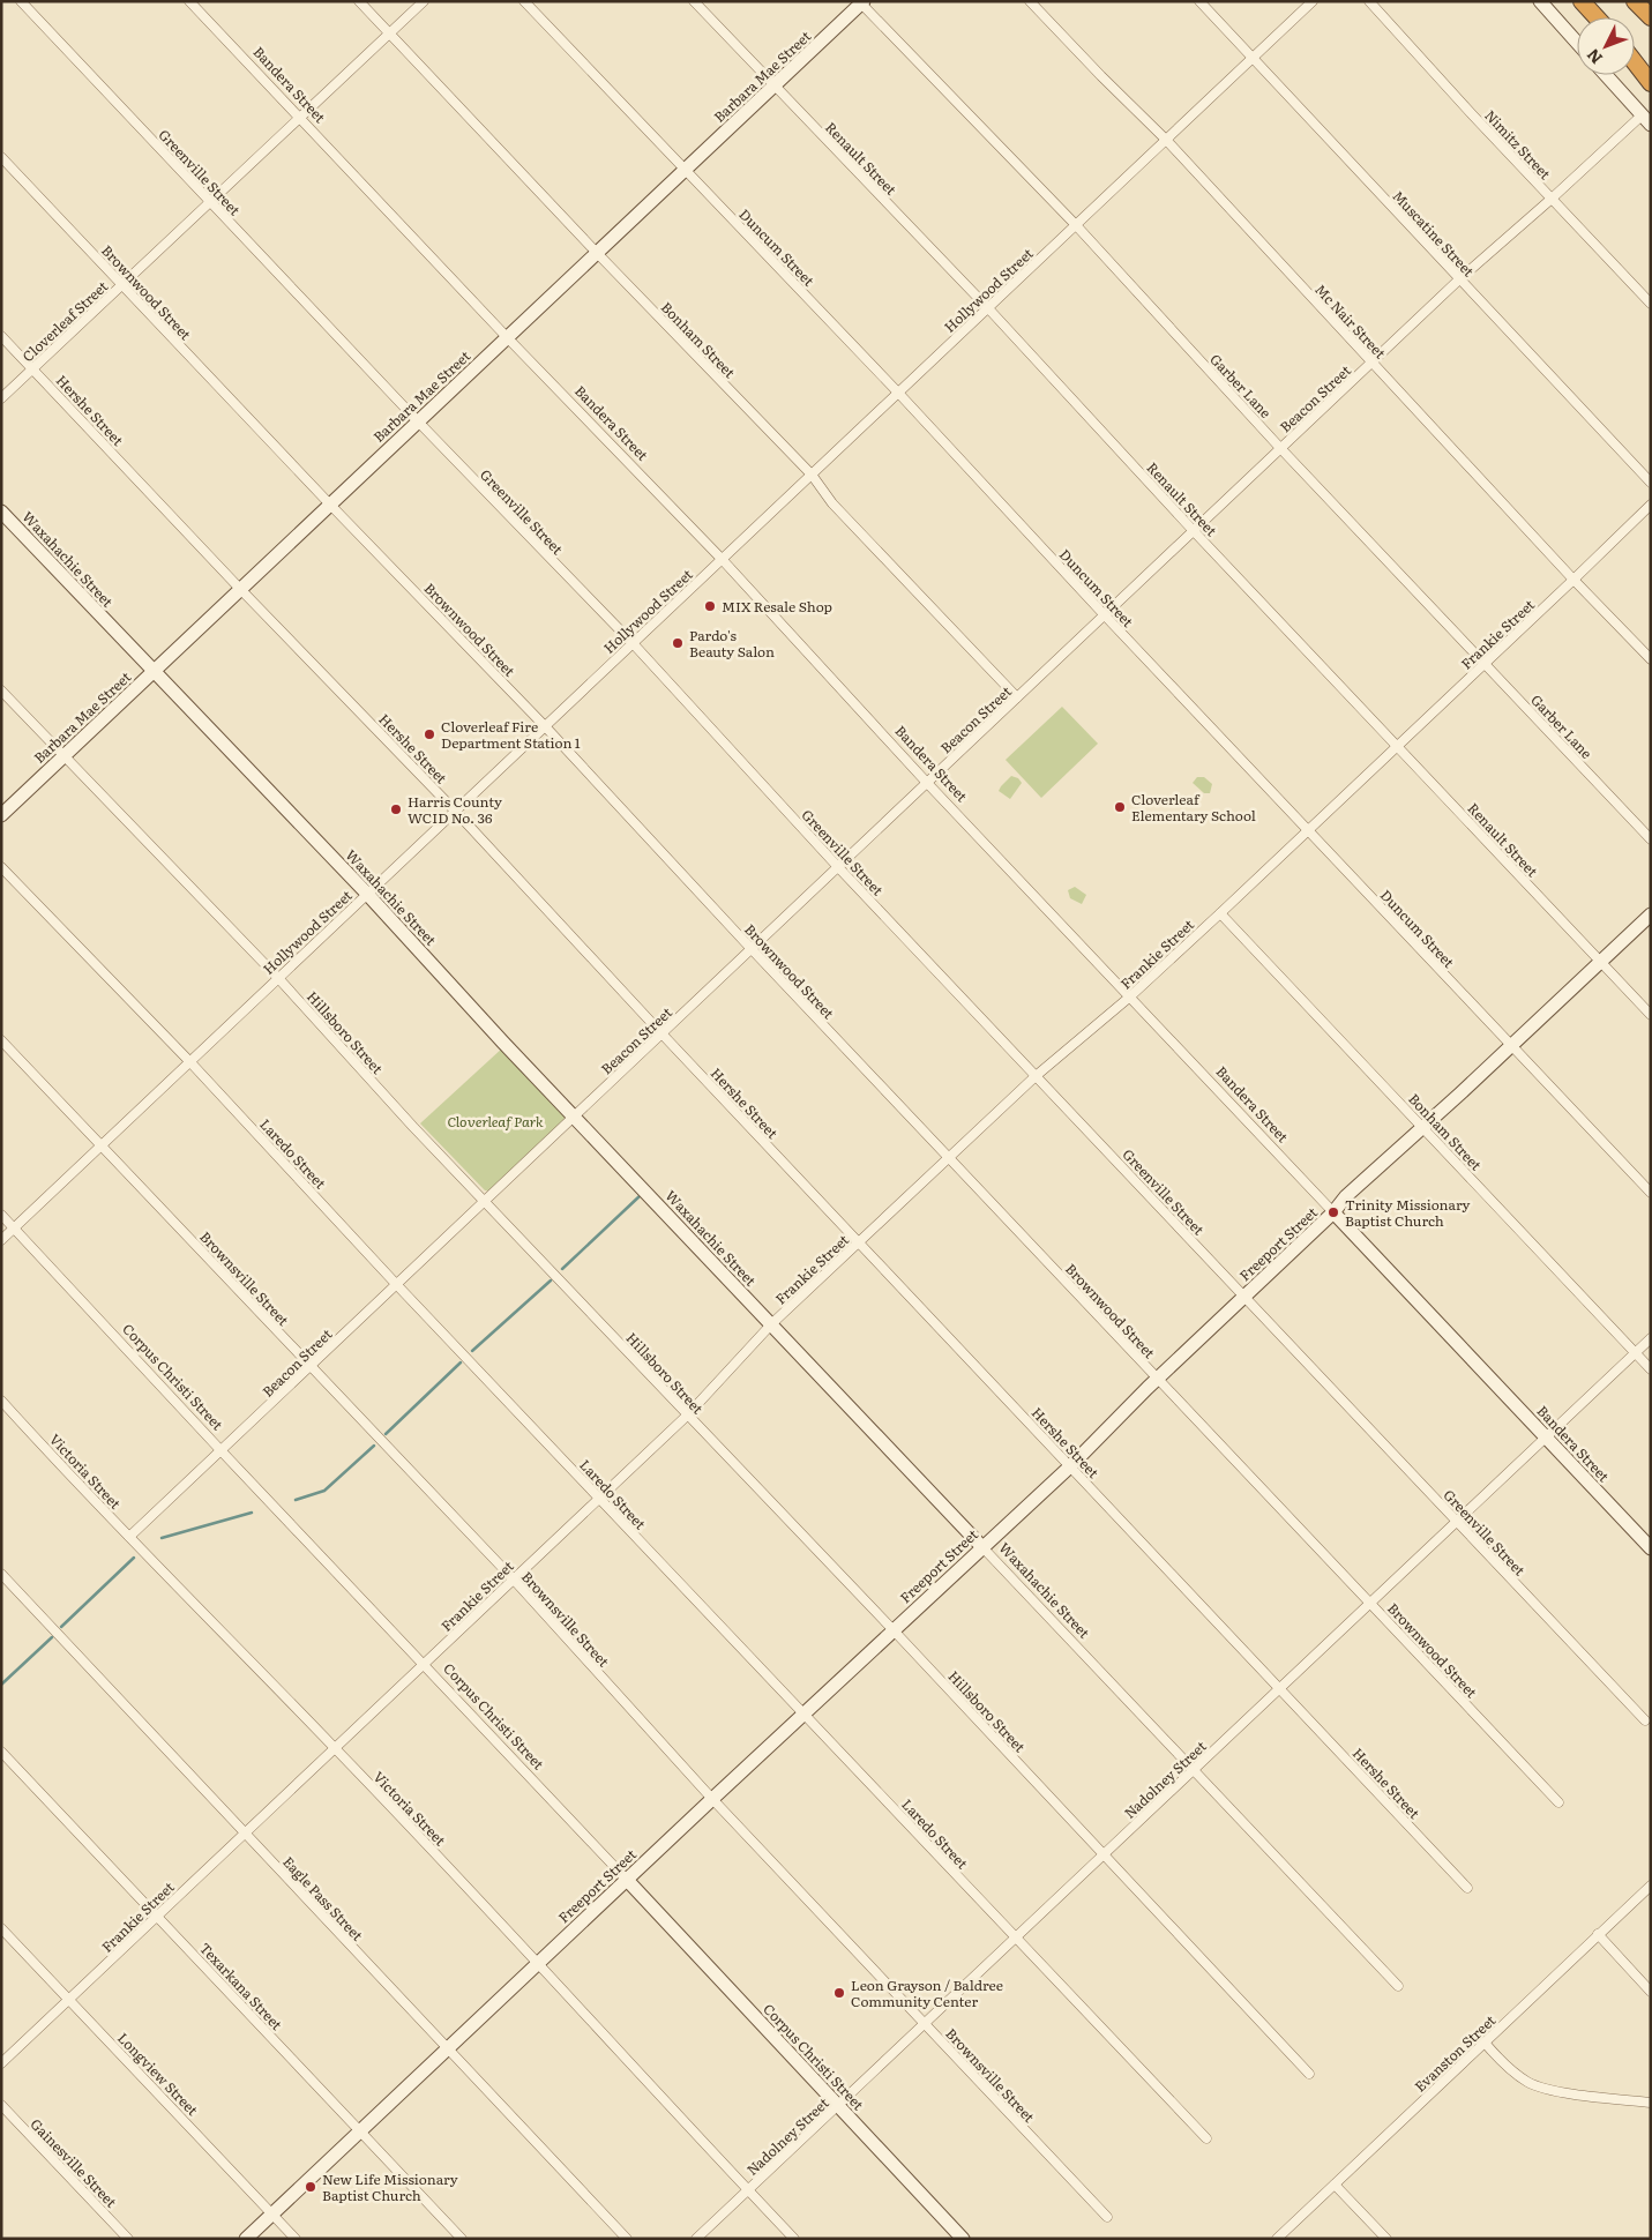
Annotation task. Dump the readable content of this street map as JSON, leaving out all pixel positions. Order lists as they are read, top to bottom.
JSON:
{
  "streets": {
    "street": [
      "Barbara Mae Street",
      "Bandera Street",
      "Nimitz Street",
      "Renault Street",
      "Greenville Street",
      "Muscatine Street",
      "Duncum Street",
      "Hollywood Street",
      "Brownwood Street",
      "Cloverleaf Street",
      "Mc Nair Street",
      "Bonham Street",
      "Garber Lane",
      "Beacon Street",
      "Hershe Street",
      "Waxahachie Street",
      "Frankie Street",
      "Hillsboro Street",
      "Laredo Street",
      "Freeport Street",
      "Brownsville Street",
      "Corpus Christi Street",
      "Victoria Street",
      "Nadolney Street",
      "Eagle Pass Street",
      "Texarkana Street",
      "Evanston Street",
      "Longview Street",
      "Gainesville Street"
    ]
  },
  "crossings": [
    ["Barbara Mae Street", "Bandera Street"],
    ["Barbara Mae Street", "Renault Street"],
    ["Barbara Mae Street", "Greenville Street"],
    ["Barbara Mae Street", "Duncum Street"],
    ["Barbara Mae Street", "Brownwood Street"],
    ["Barbara Mae Street", "Bonham Street"],
    ["Barbara Mae Street", "Garber Lane"],
    ["Barbara Mae Street", "Hershe Street"],
    ["Barbara Mae Street", "Waxahachie Street"],
    ["Barbara Mae Street", "Hillsboro Street"],
    ["Bandera Street", "Hollywood Street"],
    ["Bandera Street", "Cloverleaf Street"],
    ["Bandera Street", "Beacon Street"],
    ["Bandera Street", "Frankie Street"],
    ["Bandera Street", "Freeport Street"],
    ["Bandera Street", "Nadolney Street"],
    ["Nimitz Street", "Beacon Street"],
    ["Renault Street", "Hollywood Street"],
    ["Renault Street", "Beacon Street"],
    ["Renault Street", "Frankie Street"],
    ["Renault Street", "Freeport Street"],
    ["Greenville Street", "Hollywood Street"],
    ["Greenville Street", "Cloverleaf Street"],
    ["Greenville Street", "Beacon Street"],
    ["Greenville Street", "Frankie Street"],
    ["Greenville Street", "Freeport Street"],
    ["Greenville Street", "Nadolney Street"],
    ["Muscatine Street", "Hollywood Street"],
    ["Muscatine Street", "Beacon Street"],
    ["Duncum Street", "Hollywood Street"],
    ["Duncum Street", "Beacon Street"],
    ["Duncum Street", "Frankie Street"],
    ["Duncum Street", "Freeport Street"],
    ["Hollywood Street", "Brownwood Street"],
    ["Hollywood Street", "Mc Nair Street"],
    ["Hollywood Street", "Bonham Street"],
    ["Hollywood Street", "Garber Lane"],
    ["Hollywood Street", "Hershe Street"],
    ["Hollywood Street", "Waxahachie Street"],
    ["Hollywood Street", "Hillsboro Street"],
    ["Hollywood Street", "Laredo Street"],
    ["Hollywood Street", "Brownsville Street"],
    ["Hollywood Street", "Corpus Christi Street"],
    ["Brownwood Street", "Cloverleaf Street"],
    ["Brownwood Street", "Beacon Street"],
    ["Brownwood Street", "Frankie Street"],
    ["Brownwood Street", "Freeport Street"],
    ["Brownwood Street", "Nadolney Street"],
    ["Cloverleaf Street", "Bonham Street"],
    ["Cloverleaf Street", "Hershe Street"],
    ["Mc Nair Street", "Beacon Street"],
    ["Mc Nair Street", "Frankie Street"],
    ["Bonham Street", "Beacon Street"],
    ["Bonham Street", "Frankie Street"],
    ["Bonham Street", "Freeport Street"],
    ["Bonham Street", "Nadolney Street"],
    ["Garber Lane", "Beacon Street"],
    ["Garber Lane", "Frankie Street"],
    ["Beacon Street", "Hershe Street"],
    ["Beacon Street", "Waxahachie Street"],
    ["Beacon Street", "Hillsboro Street"],
    ["Beacon Street", "Laredo Street"],
    ["Beacon Street", "Brownsville Street"],
    ["Beacon Street", "Corpus Christi Street"],
    ["Beacon Street", "Victoria Street"],
    ["Hershe Street", "Frankie Street"],
    ["Hershe Street", "Freeport Street"],
    ["Hershe Street", "Nadolney Street"],
    ["Waxahachie Street", "Frankie Street"],
    ["Waxahachie Street", "Freeport Street"],
    ["Waxahachie Street", "Nadolney Street"],
    ["Frankie Street", "Hillsboro Street"],
    ["Frankie Street", "Laredo Street"],
    ["Frankie Street", "Brownsville Street"],
    ["Frankie Street", "Corpus Christi Street"],
    ["Frankie Street", "Victoria Street"],
    ["Frankie Street", "Eagle Pass Street"],
    ["Frankie Street", "Texarkana Street"],
    ["Frankie Street", "Longview Street"],
    ["Hillsboro Street", "Freeport Street"],
    ["Hillsboro Street", "Nadolney Street"],
    ["Laredo Street", "Freeport Street"],
    ["Laredo Street", "Nadolney Street"],
    ["Freeport Street", "Brownsville Street"],
    ["Freeport Street", "Corpus Christi Street"],
    ["Freeport Street", "Victoria Street"],
    ["Freeport Street", "Eagle Pass Street"],
    ["Freeport Street", "Texarkana Street"],
    ["Freeport Street", "Longview Street"],
    ["Brownsville Street", "Nadolney Street"],
    ["Corpus Christi Street", "Nadolney Street"],
    ["Victoria Street", "Nadolney Street"]
  ],
  "parks": ["Cloverleaf Park"],
  "places": [
    "MIX Resale Shop",
    "Pardo's Beauty Salon",
    "Cloverleaf Fire Department Station 1",
    "Cloverleaf Elementary School",
    "Harris County WCID No. 36",
    "Trinity Missionary Baptist Church",
    "Leon Grayson / Baldree Community Center",
    "New Life Missionary Baptist Church"
  ],
  "north": "bottom left"
}
